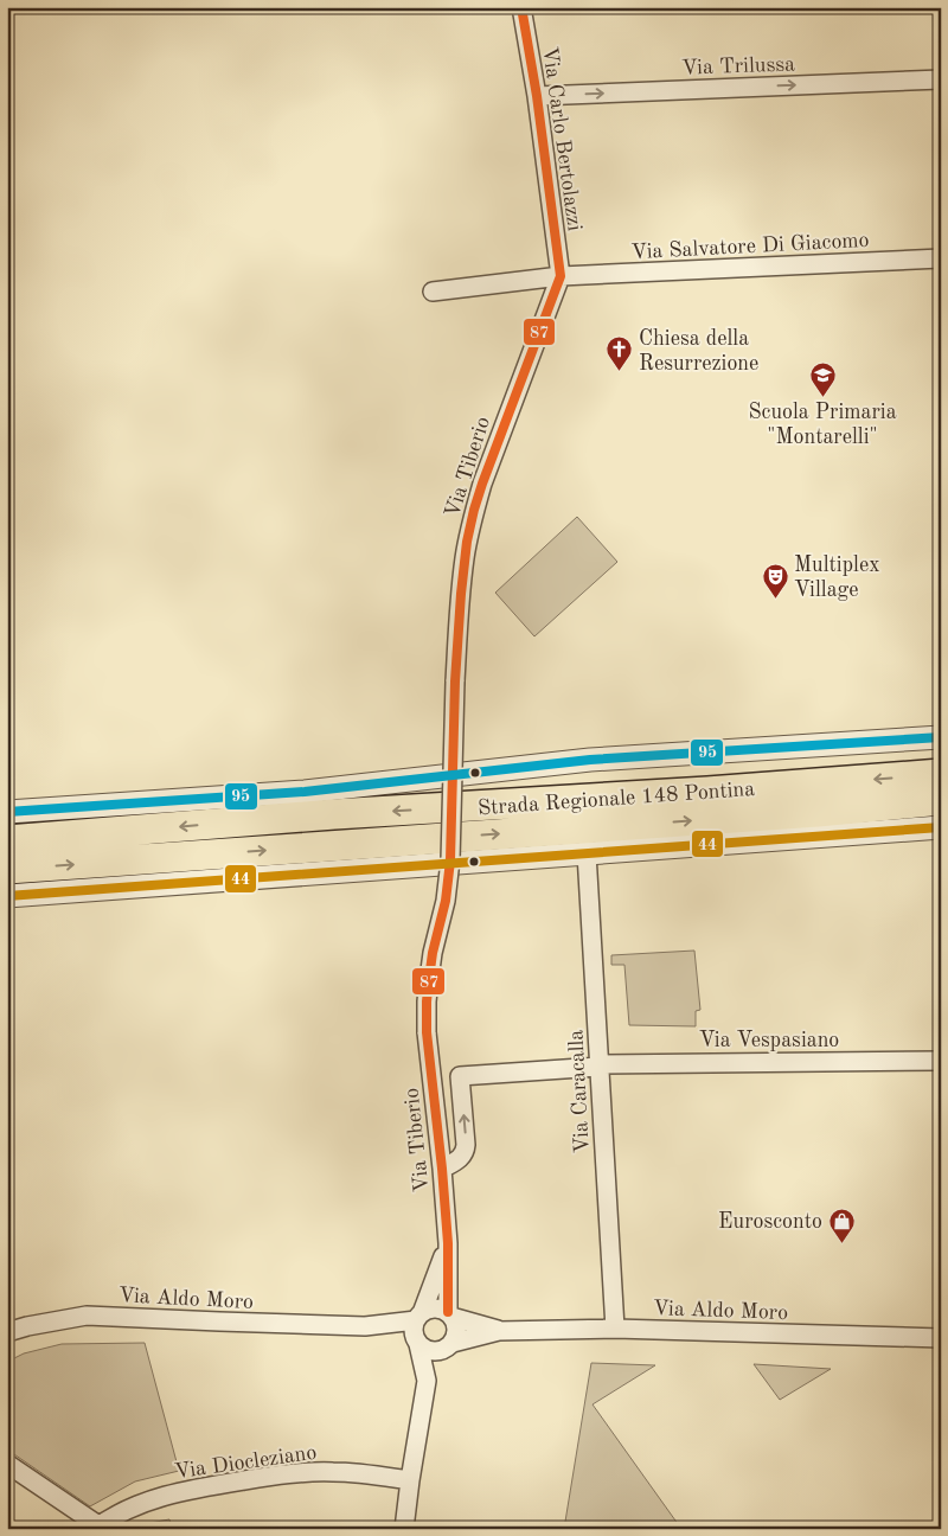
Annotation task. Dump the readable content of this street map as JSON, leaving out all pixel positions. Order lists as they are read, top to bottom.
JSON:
{
  "streets": {
    "highway": ["Strada Regionale 148 Pontina"],
    "street": [
      "Via Trilussa",
      "Via Carlo Bertolazzi",
      "Via Salvatore Di Giacomo",
      "Via Tiberio",
      "Via Vespasiano",
      "Via Caracalla",
      "Via Aldo Moro",
      "Via Diocleziano"
    ]
  },
  "crossings": [
    ["Via Trilussa", "Via Carlo Bertolazzi"],
    ["Via Carlo Bertolazzi", "Via Salvatore Di Giacomo"],
    ["Via Carlo Bertolazzi", "Via Tiberio"],
    ["Via Salvatore Di Giacomo", "Via Tiberio"],
    ["Via Tiberio", "Via Vespasiano"],
    ["Via Tiberio", "Via Aldo Moro"],
    ["Via Vespasiano", "Via Caracalla"],
    ["Via Caracalla", "Via Aldo Moro"]
  ],
  "one_way": ["Via Trilussa"],
  "places": {
    "church": ["Chiesa della Resurrezione"],
    "school or university": ["Scuola Primaria \"Montarelli\""],
    "theatre": ["Multiplex Village"],
    "shop": ["Eurosconto"]
  },
  "lines": ["transit line 87", "transit line 95", "transit line 44"]
}
